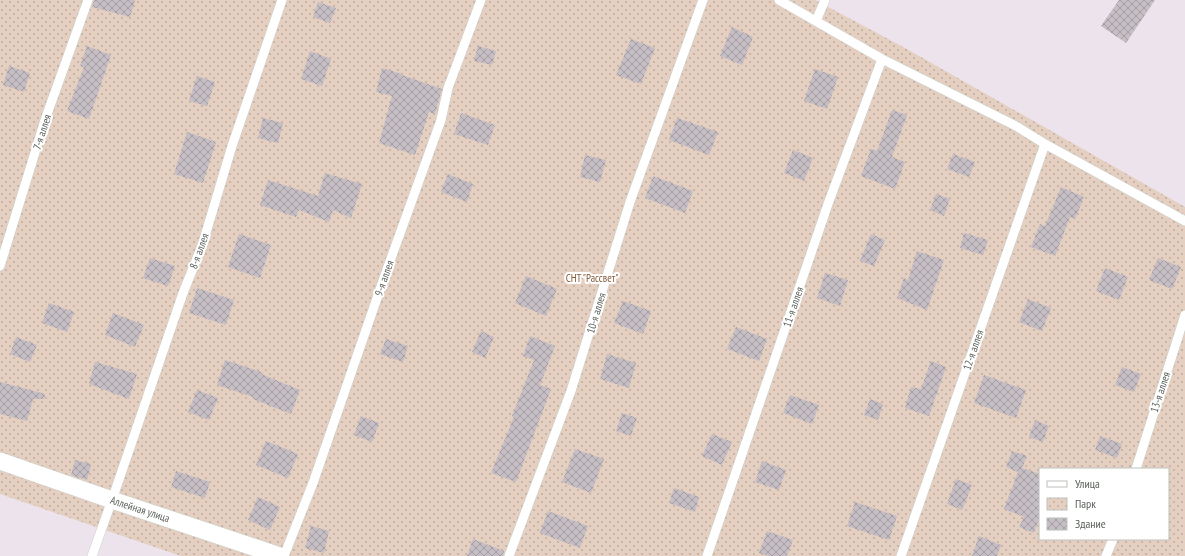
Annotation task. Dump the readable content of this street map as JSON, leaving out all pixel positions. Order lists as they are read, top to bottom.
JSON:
{
  "streets": {
    "street": ["Аллейная улица"],
    "lane": [
      "7-я аллея",
      "8-я аллея",
      "9-я аллея",
      "11-я аллея",
      "10-я аллея",
      "12-я аллея",
      "13-я аллея"
    ]
  },
  "crossings": [
    ["8-я аллея", "Аллейная улица"]
  ],
  "parks": ["СНТ \"Рассвет\""],
  "legend": ["Улица", "Парк", "Здание"]
}
